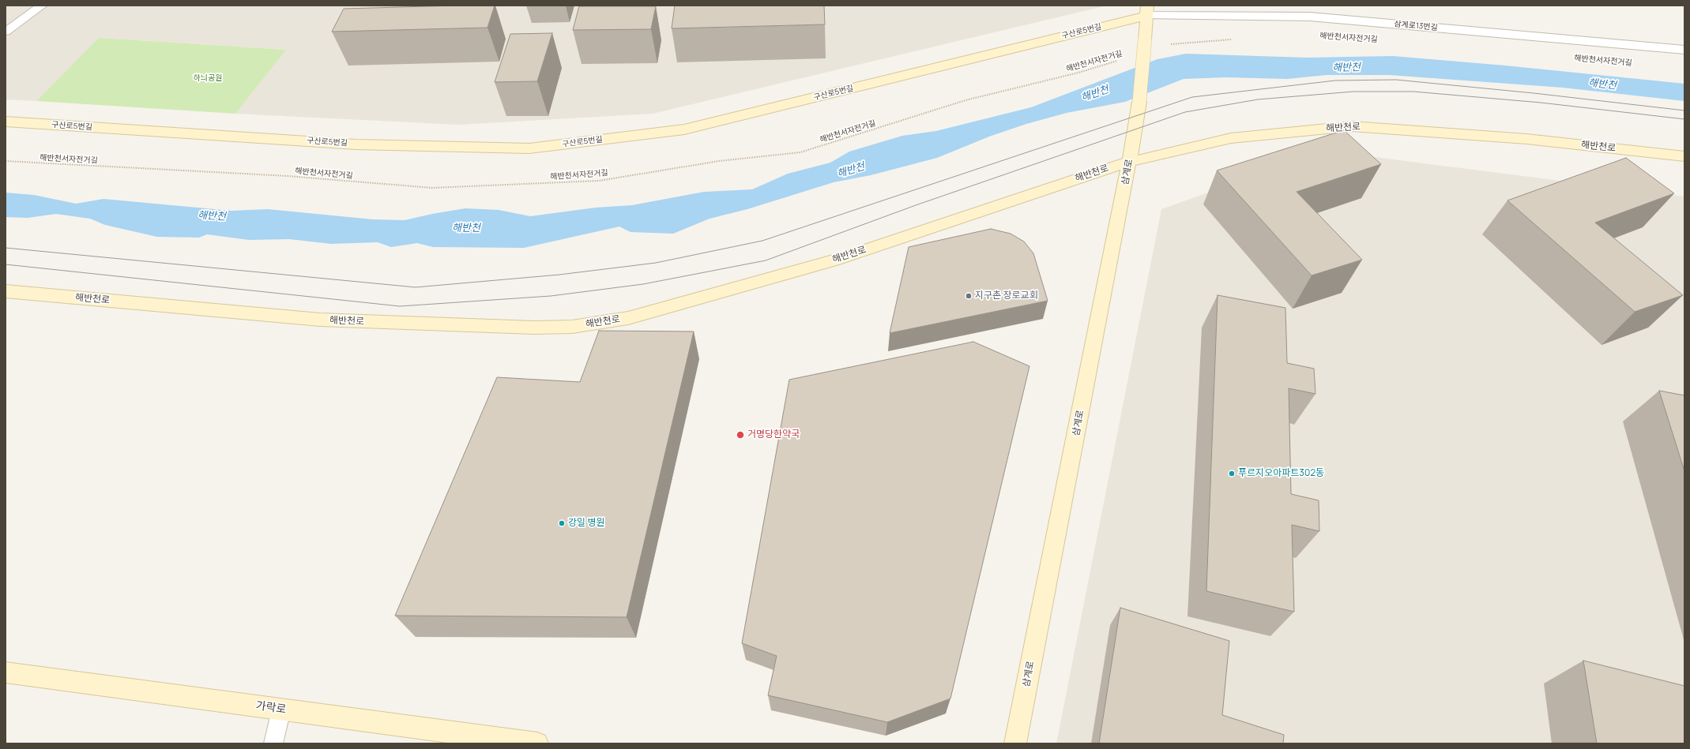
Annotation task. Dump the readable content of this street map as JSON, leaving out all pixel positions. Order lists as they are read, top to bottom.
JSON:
{
  "streets": {
    "street": [
      "삼계로13번길",
      "구산로5번길",
      "해반천로",
      "삼계로",
      "가락로"
    ],
    "path": ["해반천서자전거길"]
  },
  "crossings": [
    ["삼계로13번길", "구산로5번길"],
    ["삼계로13번길", "삼계로"],
    ["구산로5번길", "삼계로"],
    ["해반천로", "삼계로"]
  ],
  "water": ["해반천"],
  "parks": ["하늬공원"],
  "places": [
    "지구촌 장로교회",
    "거명당한약국",
    "푸르지오아파트302동",
    "강일 병원"
  ]
}
